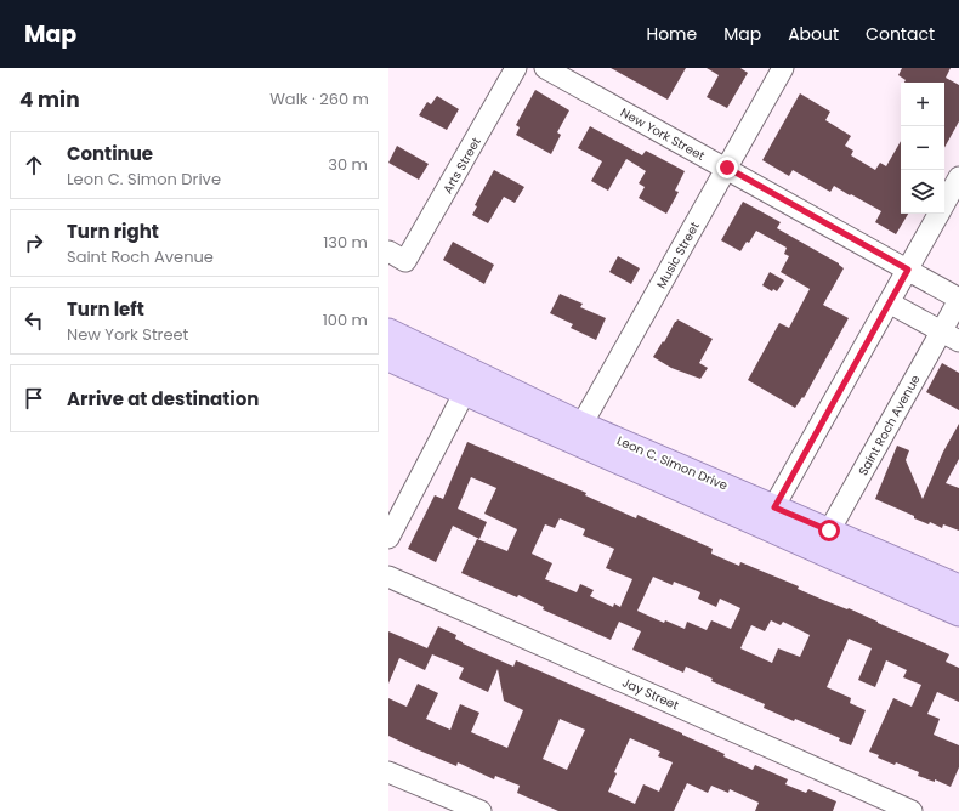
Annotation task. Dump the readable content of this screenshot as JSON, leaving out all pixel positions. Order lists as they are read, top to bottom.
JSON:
{
  "streets": {
    "main road": ["Leon C. Simon Drive"],
    "street": [
      "New York Street",
      "Arts Street",
      "Music Street",
      "Saint Roch Avenue",
      "Jay Street"
    ]
  },
  "crossings": [
    ["New York Street", "Music Street"],
    ["New York Street", "Saint Roch Avenue"],
    ["Music Street", "Leon C. Simon Drive"],
    ["Saint Roch Avenue", "Leon C. Simon Drive"]
  ],
  "page": {
    "header": "Map",
    "nav": [
      "Home",
      "Map",
      "About",
      "Contact"
    ],
    "heading": ["4 min", "Walk · 260 m"],
    "map_buttons": ["+", "−"],
    "list": [
      ["Continue", "Leon C. Simon Drive", "30 m"],
      ["Turn right", "Saint Roch Avenue", "130 m"],
      ["Turn left", "New York Street", "100 m"],
      "Arrive at destination"
    ]
  }
}
